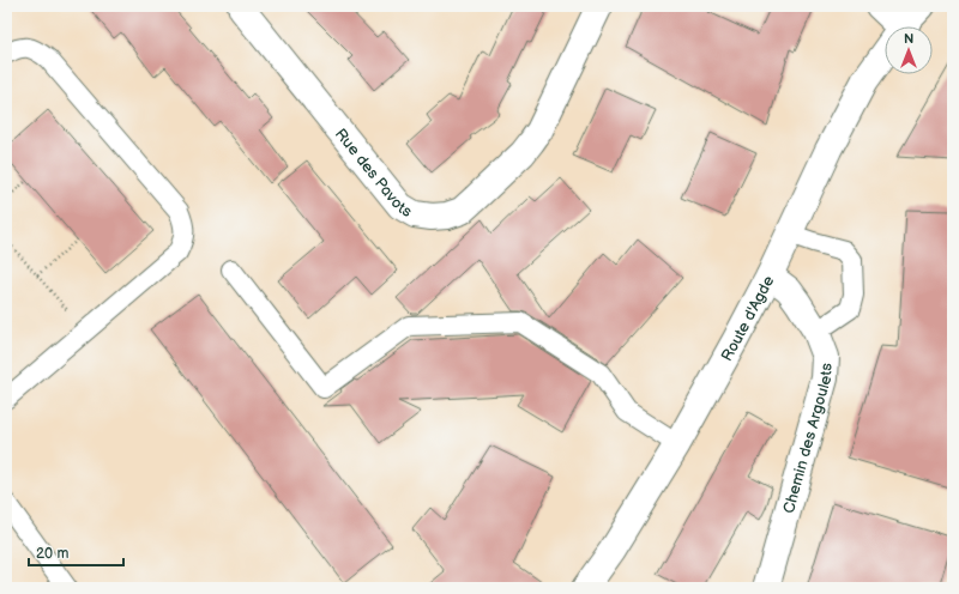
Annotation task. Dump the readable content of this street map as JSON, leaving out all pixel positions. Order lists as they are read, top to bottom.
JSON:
{
  "streets": {
    "street": ["Rue des Pavots", "Route d'Agde", "Chemin des Argoulets"]
  },
  "crossings": [
    ["Route d'Agde", "Chemin des Argoulets"]
  ],
  "scale_bar": "20 m",
  "north": "top"
}
